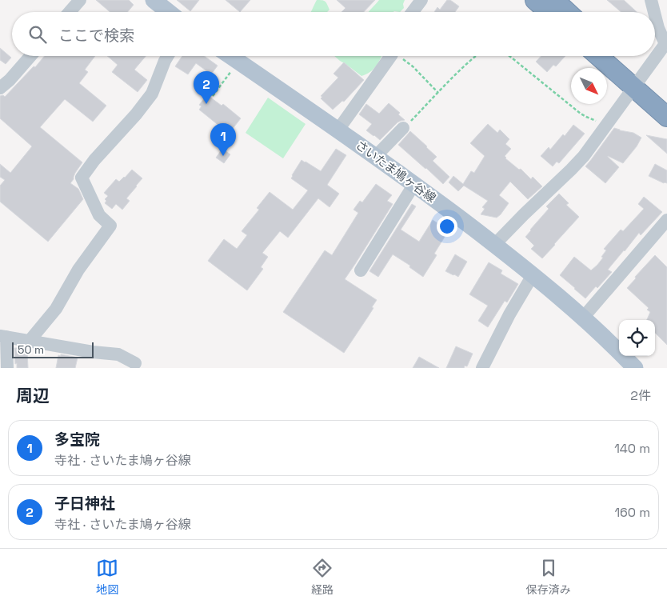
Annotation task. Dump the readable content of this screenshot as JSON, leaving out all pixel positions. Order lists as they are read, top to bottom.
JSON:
{
  "streets": {
    "main road": ["さいたま鳩ヶ谷線"]
  },
  "scale_bar": "50 m",
  "north": "bottom right",
  "page": {
    "search": "ここで検索",
    "pins": ["2", "1"],
    "scale": "50 m",
    "heading": ["周辺", "2件"],
    "list": [
      {
        "mark": "1",
        "name": "多宝院",
        "note": "寺社 · さいたま鳩ヶ谷線",
        "value": "140 m"
      },
      {
        "mark": "2",
        "name": "子日神社",
        "note": "寺社 · さいたま鳩ヶ谷線",
        "value": "160 m"
      }
    ],
    "nav": ["地図", "経路", "保存済み"]
  }
}
